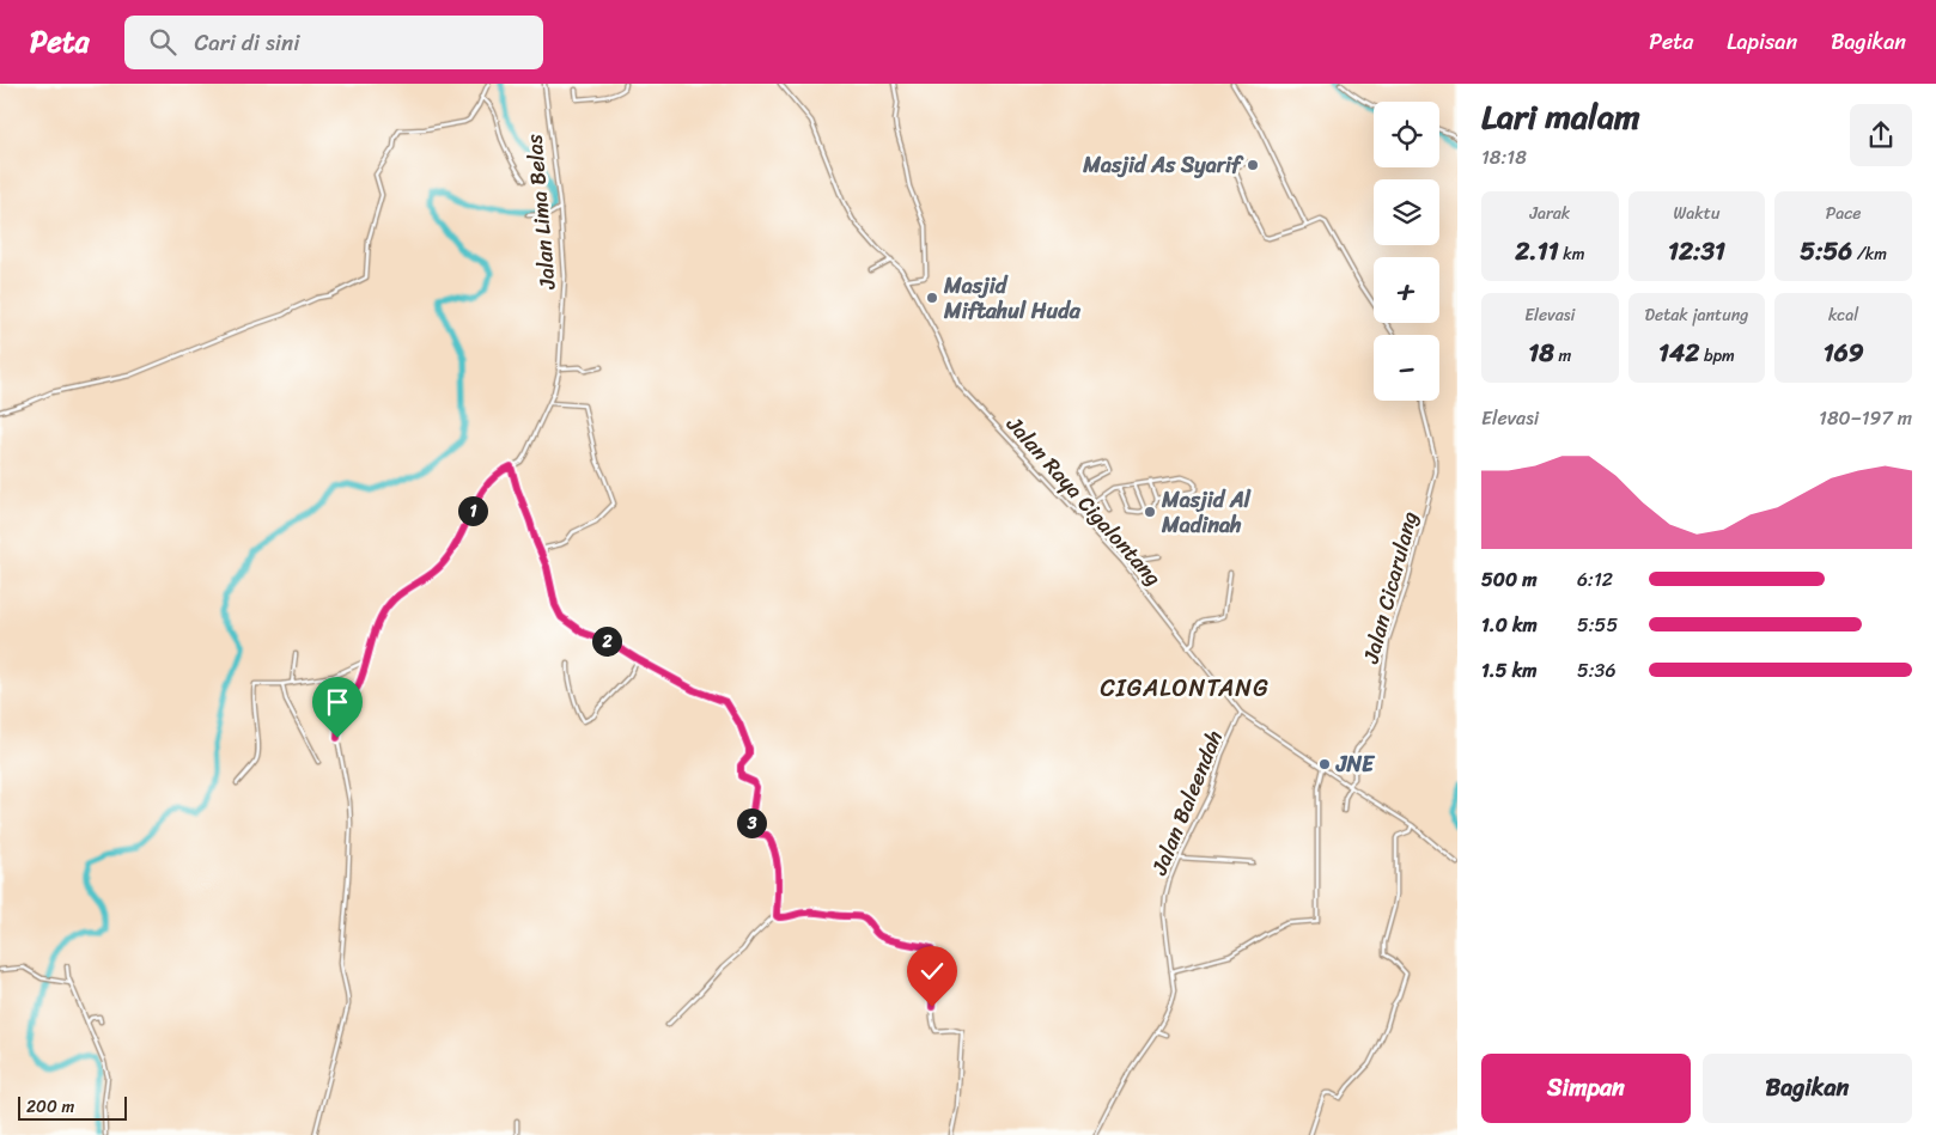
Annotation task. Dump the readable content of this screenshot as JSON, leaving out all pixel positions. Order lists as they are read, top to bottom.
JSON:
{
  "streets": {
    "street": [
      "Jalan Lima Belas",
      "Jalan Raya Cigalontang",
      "Jalan Cicarulang",
      "Jalan Baleendah"
    ]
  },
  "crossings": [
    ["Jalan Raya Cigalontang", "Jalan Cicarulang"],
    ["Jalan Raya Cigalontang", "Jalan Baleendah"]
  ],
  "districts": ["CIGALONTANG"],
  "places": [
    "Masjid As Syarif",
    "Masjid Miftahul Huda",
    "Masjid Al Madinah",
    "JNE"
  ],
  "scale_bar": "200 m",
  "page": {
    "header": "Peta",
    "search": "Cari di sini",
    "nav": ["Peta", "Lapisan", "Bagikan"],
    "heading": ["Lari malam", "18:18"],
    "map_buttons": ["+", "−"],
    "stats": [
      ["Jarak", "2.11 km"],
      ["Waktu", "12:31"],
      ["Pace", "5:56 /km"],
      ["Elevasi", "18 m"],
      ["Detak jantung", "142 bpm"],
      ["kcal", "169"]
    ],
    "chart": ["Elevasi", "180–197 m"],
    "pins": ["1", "2", "3"],
    "list": [
      {
        "name": "500 m",
        "note": "6:12"
      },
      {
        "name": "1.0 km",
        "note": "5:55"
      },
      {
        "name": "1.5 km",
        "note": "5:36"
      }
    ],
    "buttons": ["Simpan", "Bagikan"],
    "scale": "200 m"
  }
}
